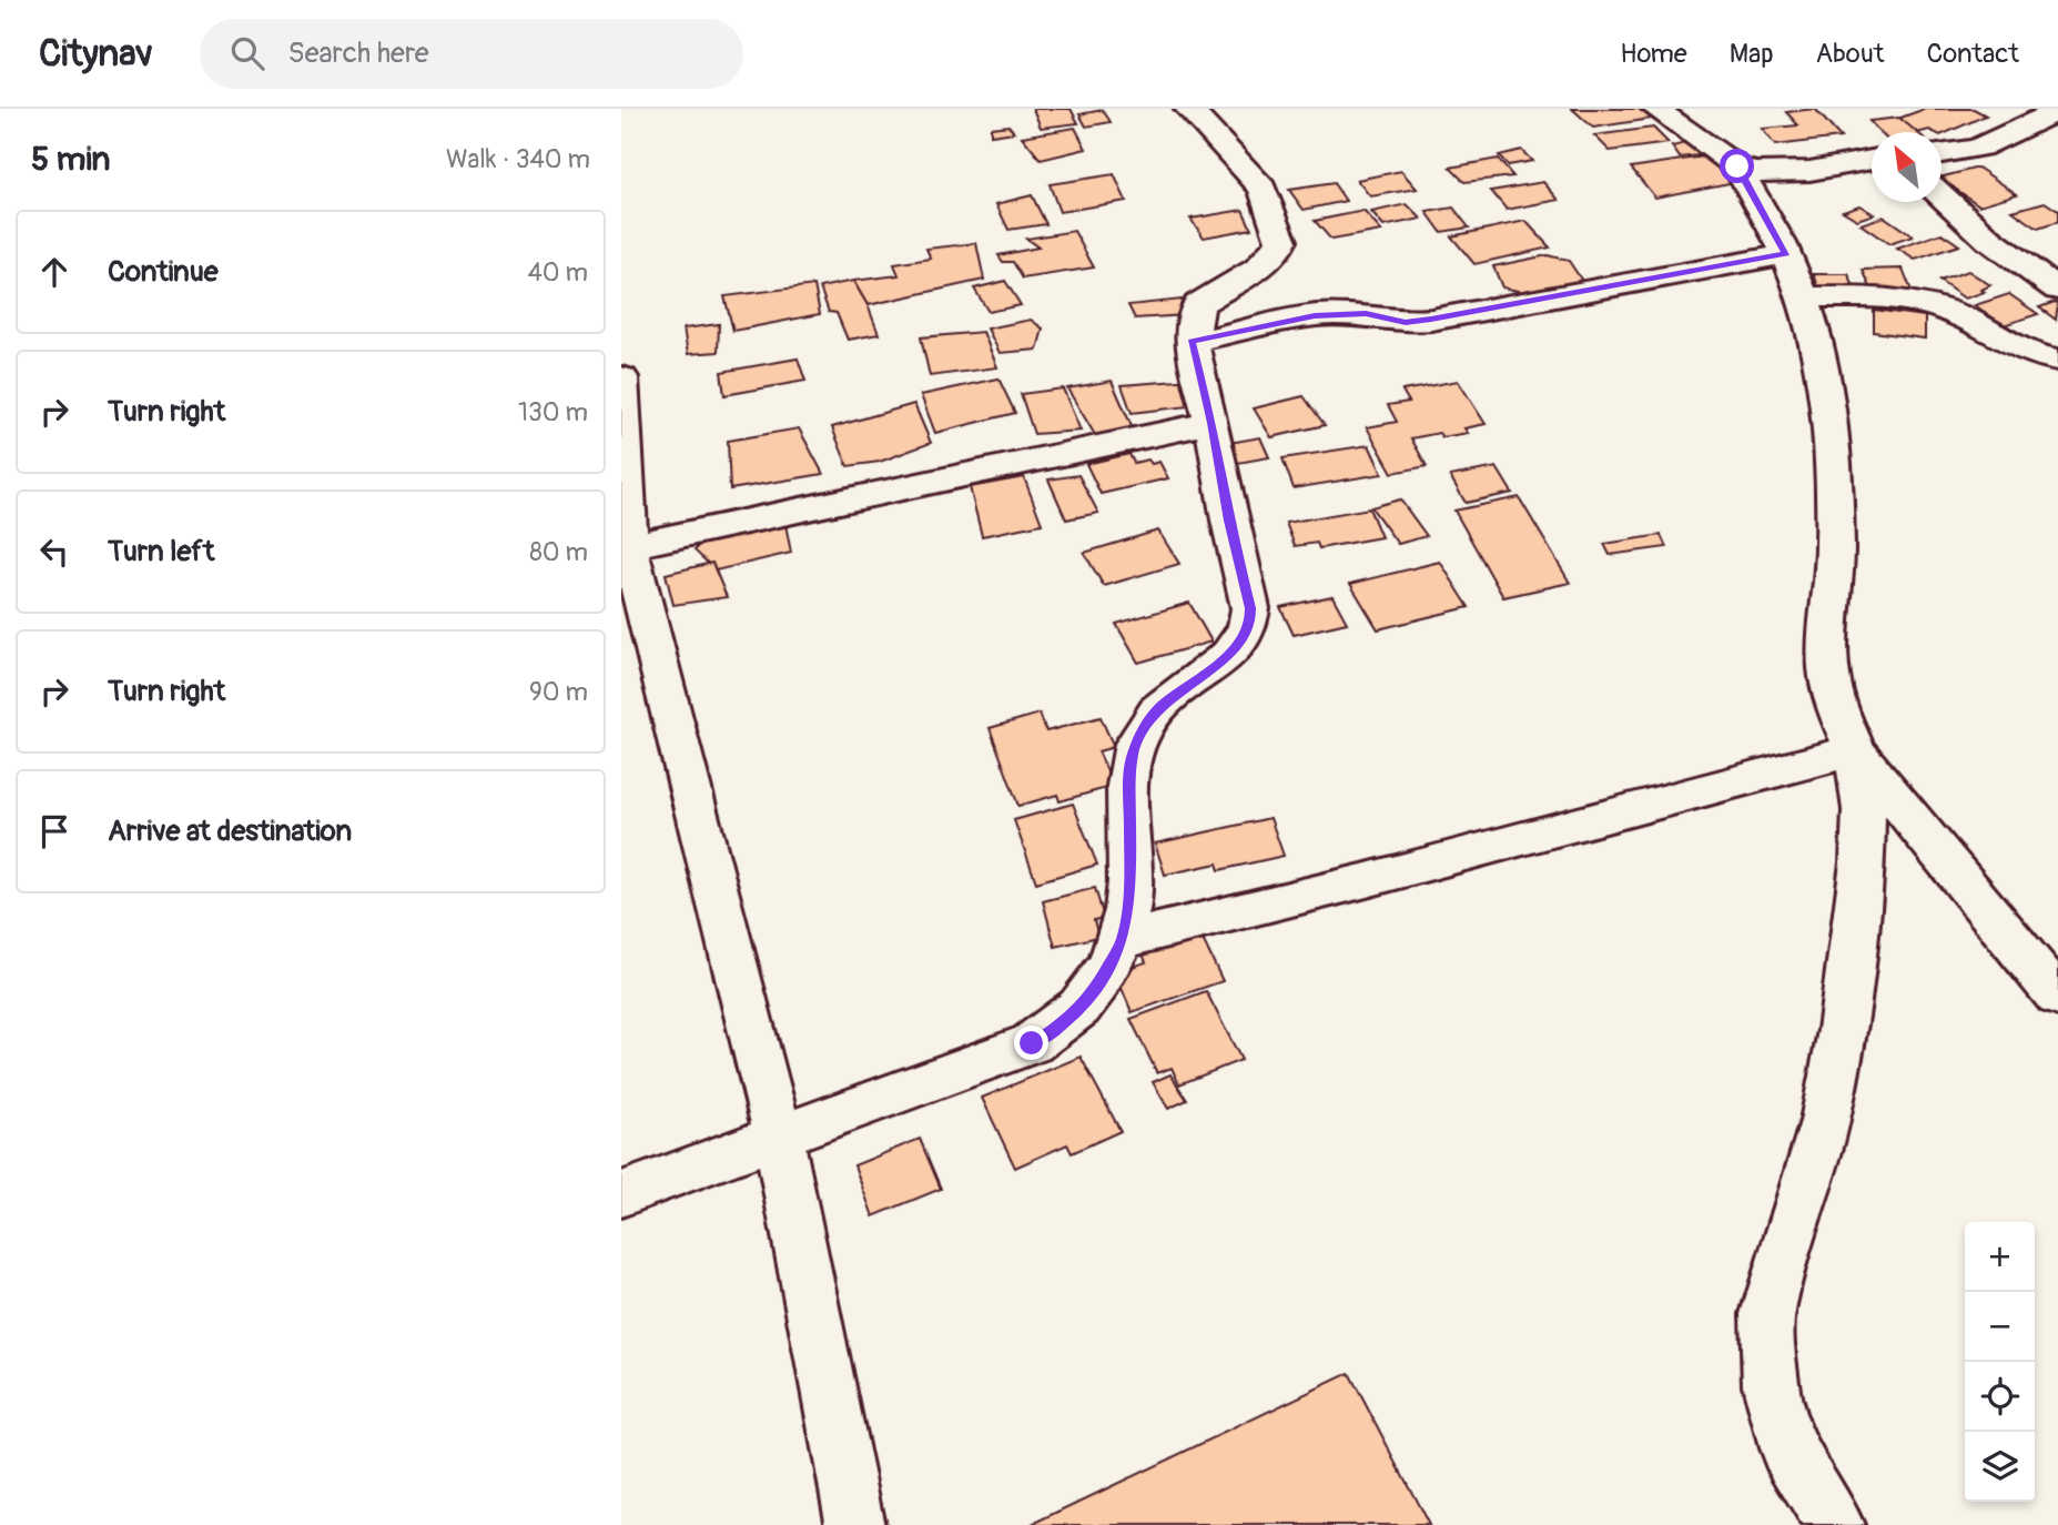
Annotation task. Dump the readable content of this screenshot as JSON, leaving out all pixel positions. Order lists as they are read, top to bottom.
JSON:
{
  "north": "top left",
  "page": {
    "header": "Citynav",
    "search": "Search here",
    "nav": [
      "Home",
      "Map",
      "About",
      "Contact"
    ],
    "heading": ["5 min", "Walk · 340 m"],
    "list": [
      ["Continue", "40 m"],
      ["Turn right", "130 m"],
      ["Turn left", "80 m"],
      ["Turn right", "90 m"],
      "Arrive at destination"
    ],
    "map_buttons": ["+", "−"]
  }
}
